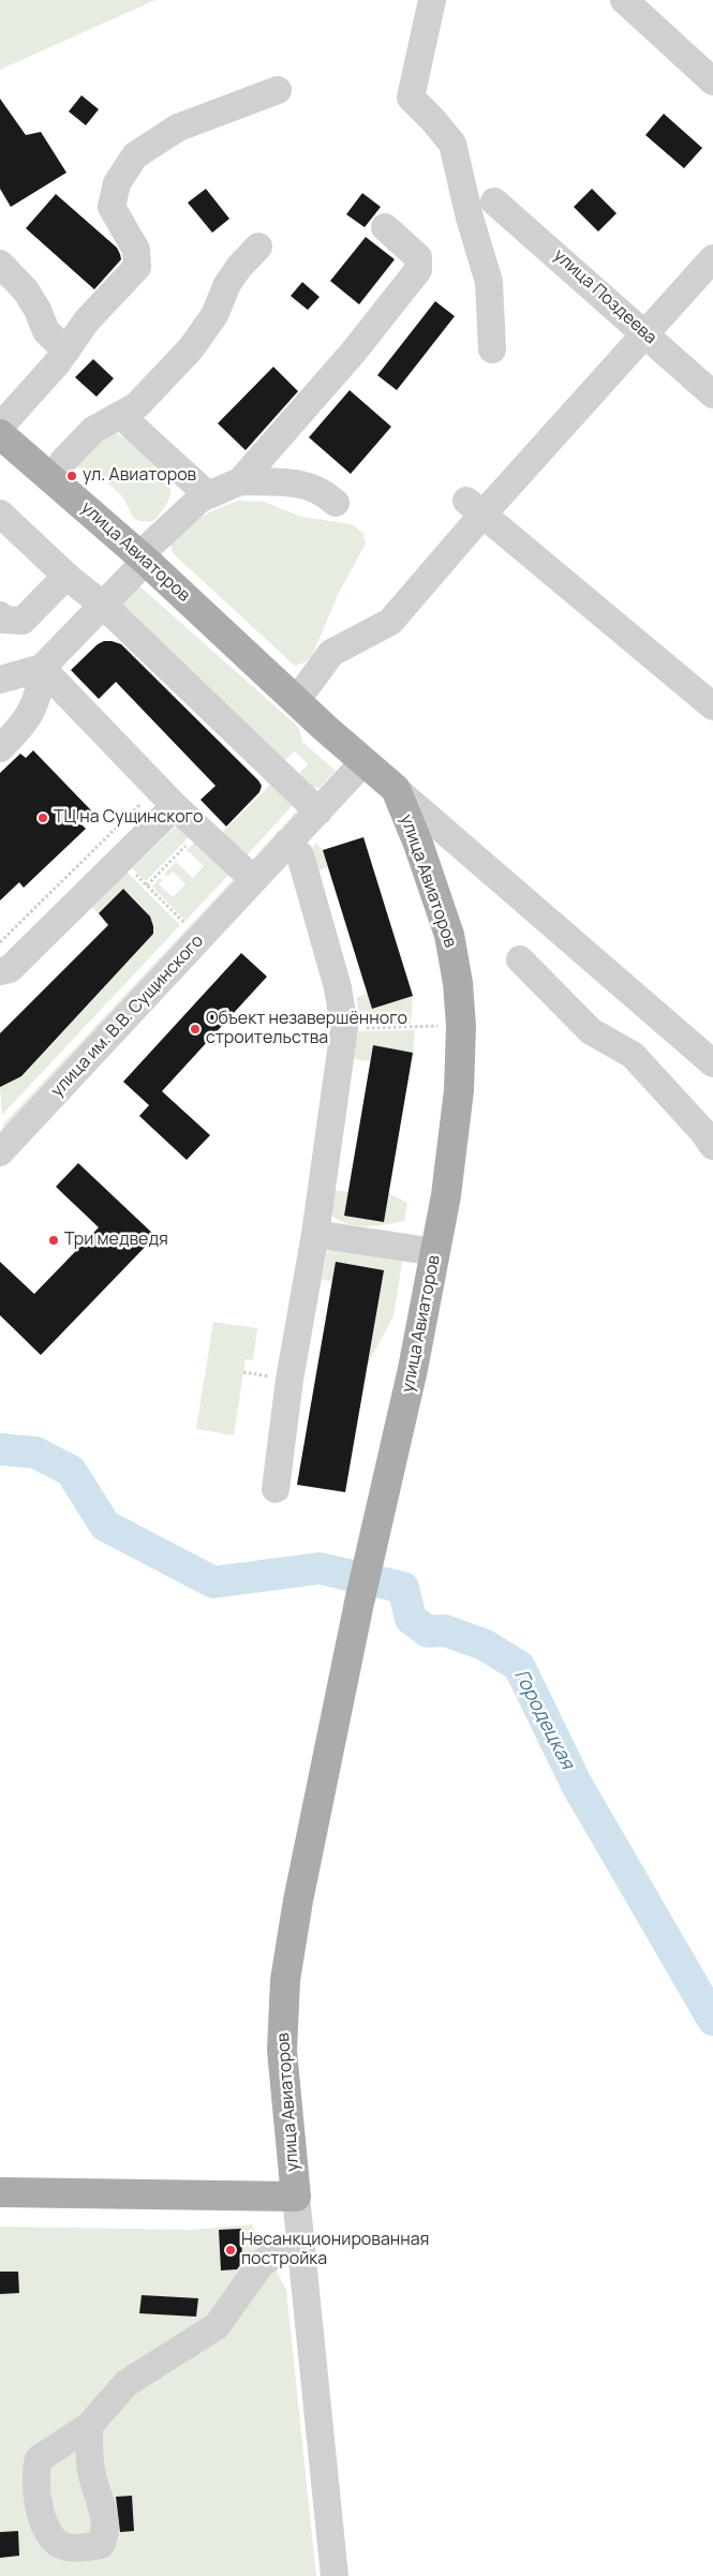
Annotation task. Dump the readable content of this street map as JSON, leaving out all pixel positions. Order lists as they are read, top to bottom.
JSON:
{
  "streets": {
    "main road": ["улица Авиаторов"],
    "street": ["улица Поздеева", "улица им. В.В. Сущинского"]
  },
  "crossings": [
    ["улица Авиаторов", "улица им. В.В. Сущинского"]
  ],
  "water": ["Городецкая"],
  "places": [
    "ул. Авиаторов",
    "ТЦ на Сущинского",
    "Объект незавершённого строительства",
    "Три медведя",
    "Несанкционированная постройка"
  ]
}
